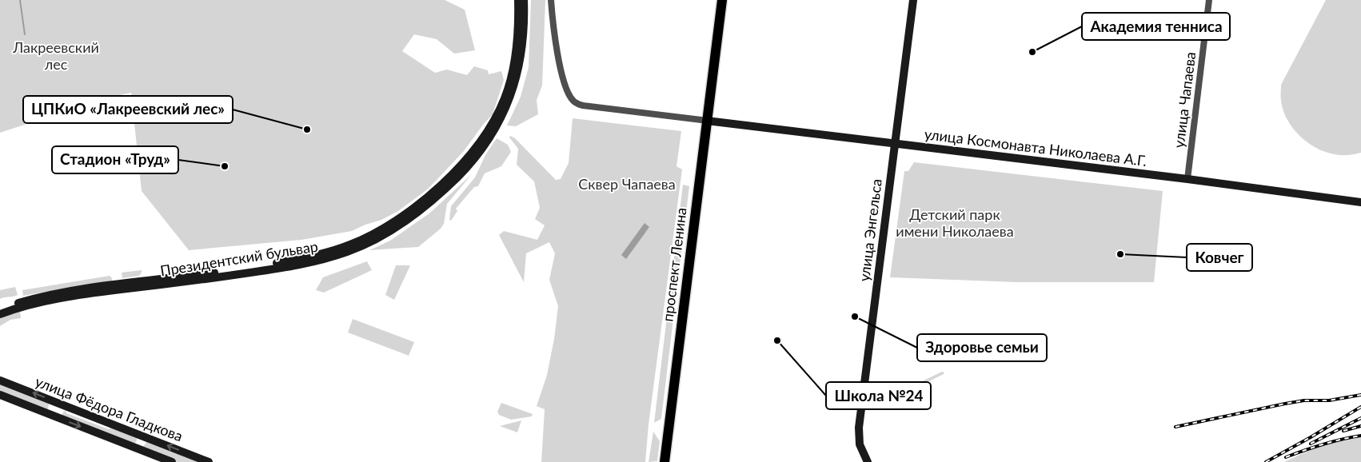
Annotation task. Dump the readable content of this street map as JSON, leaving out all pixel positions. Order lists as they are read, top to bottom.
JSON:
{
  "streets": {
    "main road": [
      "улица Космонавта Николаева А.Г.",
      "улица Энгельса",
      "Президентский бульвар",
      "проспект Ленина",
      "улица Фёдора Гладкова"
    ],
    "street": ["улица Чапаева"]
  },
  "crossings": [
    ["улица Чапаева", "улица Космонавта Николаева А.Г."],
    ["улица Космонавта Николаева А.Г.", "улица Энгельса"],
    ["улица Космонавта Николаева А.Г.", "проспект Ленина"]
  ],
  "parks": ["Лакреевский лес", "Сквер Чапаева", "Детский парк имени Николаева"],
  "places": [
    "Академия тенниса",
    "ЦПКиО «Лакреевский лес»",
    "Стадион «Труд»",
    "Ковчег",
    "Здоровье семьи",
    "Школа №24"
  ]
}
